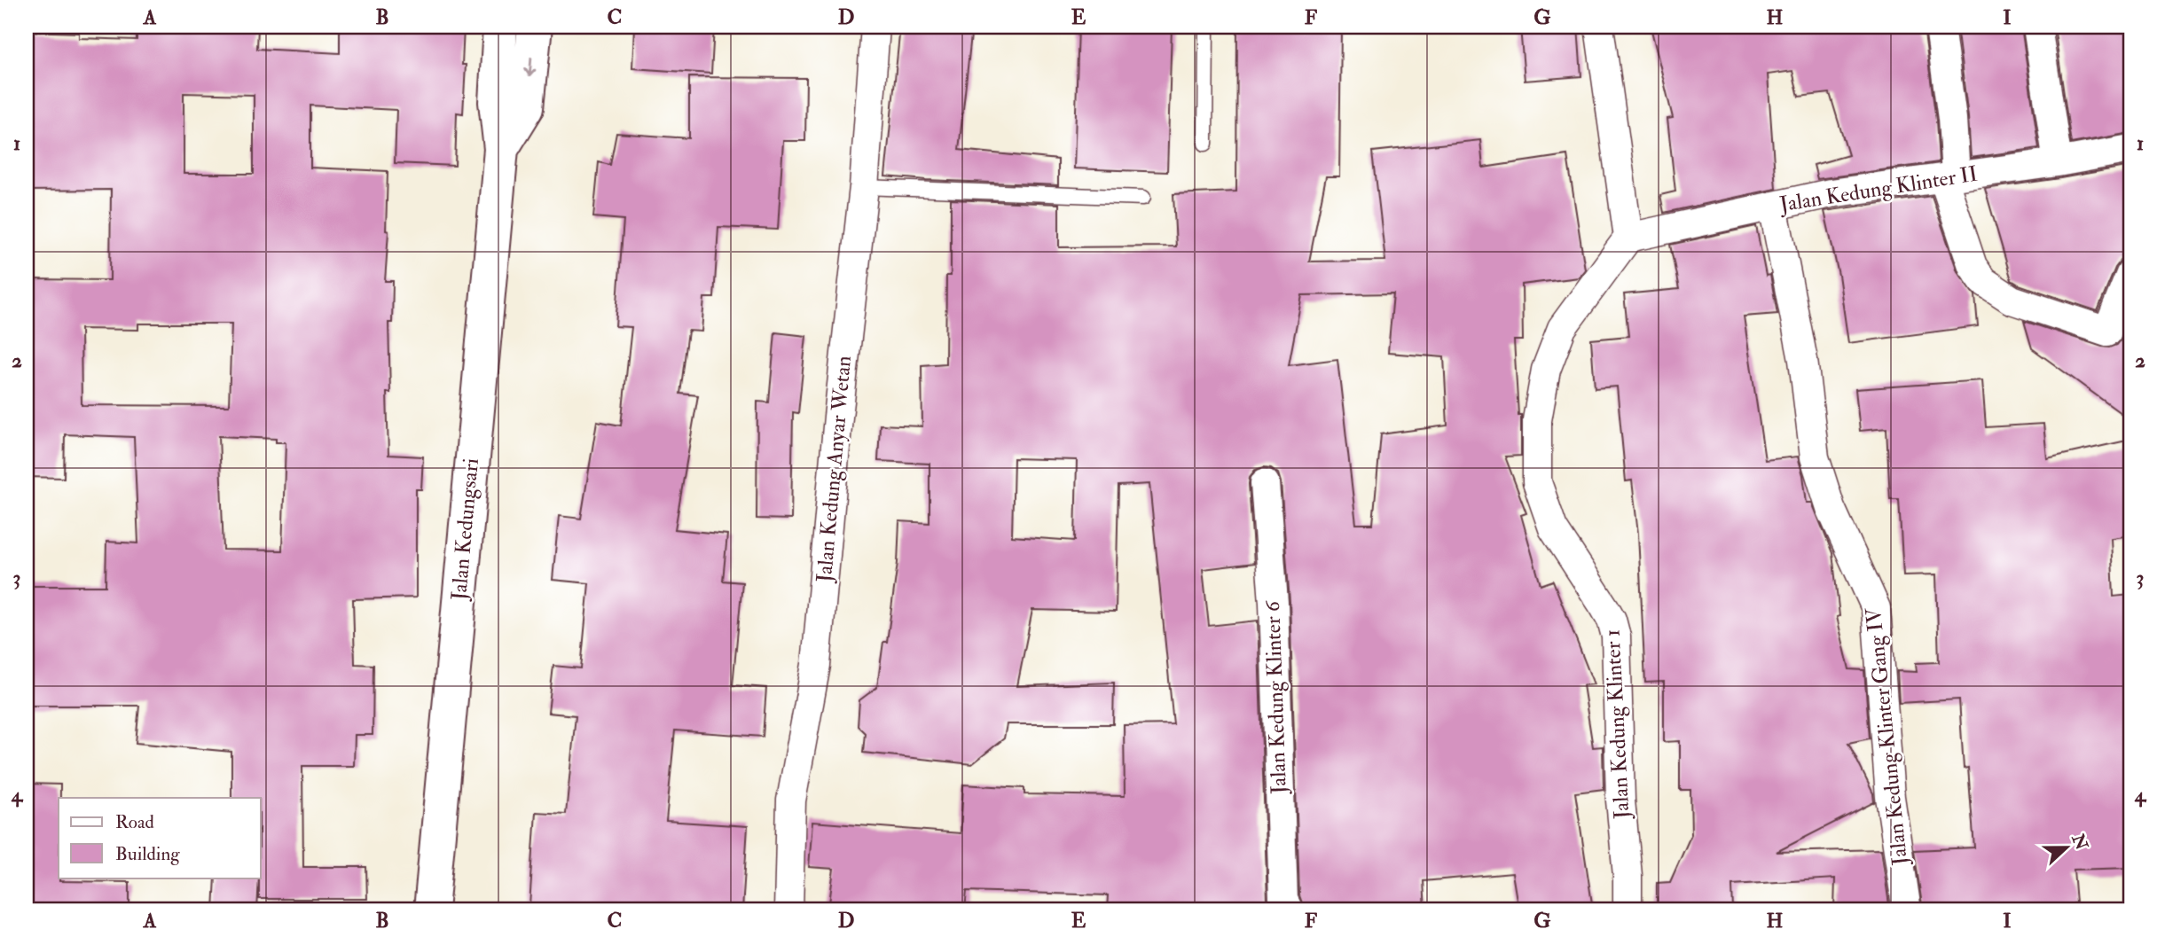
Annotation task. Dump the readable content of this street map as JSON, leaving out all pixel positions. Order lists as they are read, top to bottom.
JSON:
{
  "streets": {
    "street": [
      "Jalan Kedung Klinter II",
      "Jalan Kedung Anyar Wetan",
      "Jalan Kedungsari",
      "Jalan Kedung Klinter 6",
      "Jalan Kedung Klinter 1",
      "Jalan Kedung Klinter Gang IV"
    ]
  },
  "crossings": [
    ["Jalan Kedung Klinter II", "Jalan Kedung Klinter 1"],
    ["Jalan Kedung Klinter II", "Jalan Kedung Klinter Gang IV"]
  ],
  "legend": ["Road", "Building"],
  "north": "right",
  "grid": {
    "columns": [
      "A",
      "B",
      "C",
      "D",
      "E",
      "F",
      "G",
      "H",
      "I"
    ],
    "rows": [
      "1",
      "2",
      "3",
      "4"
    ]
  }
}
